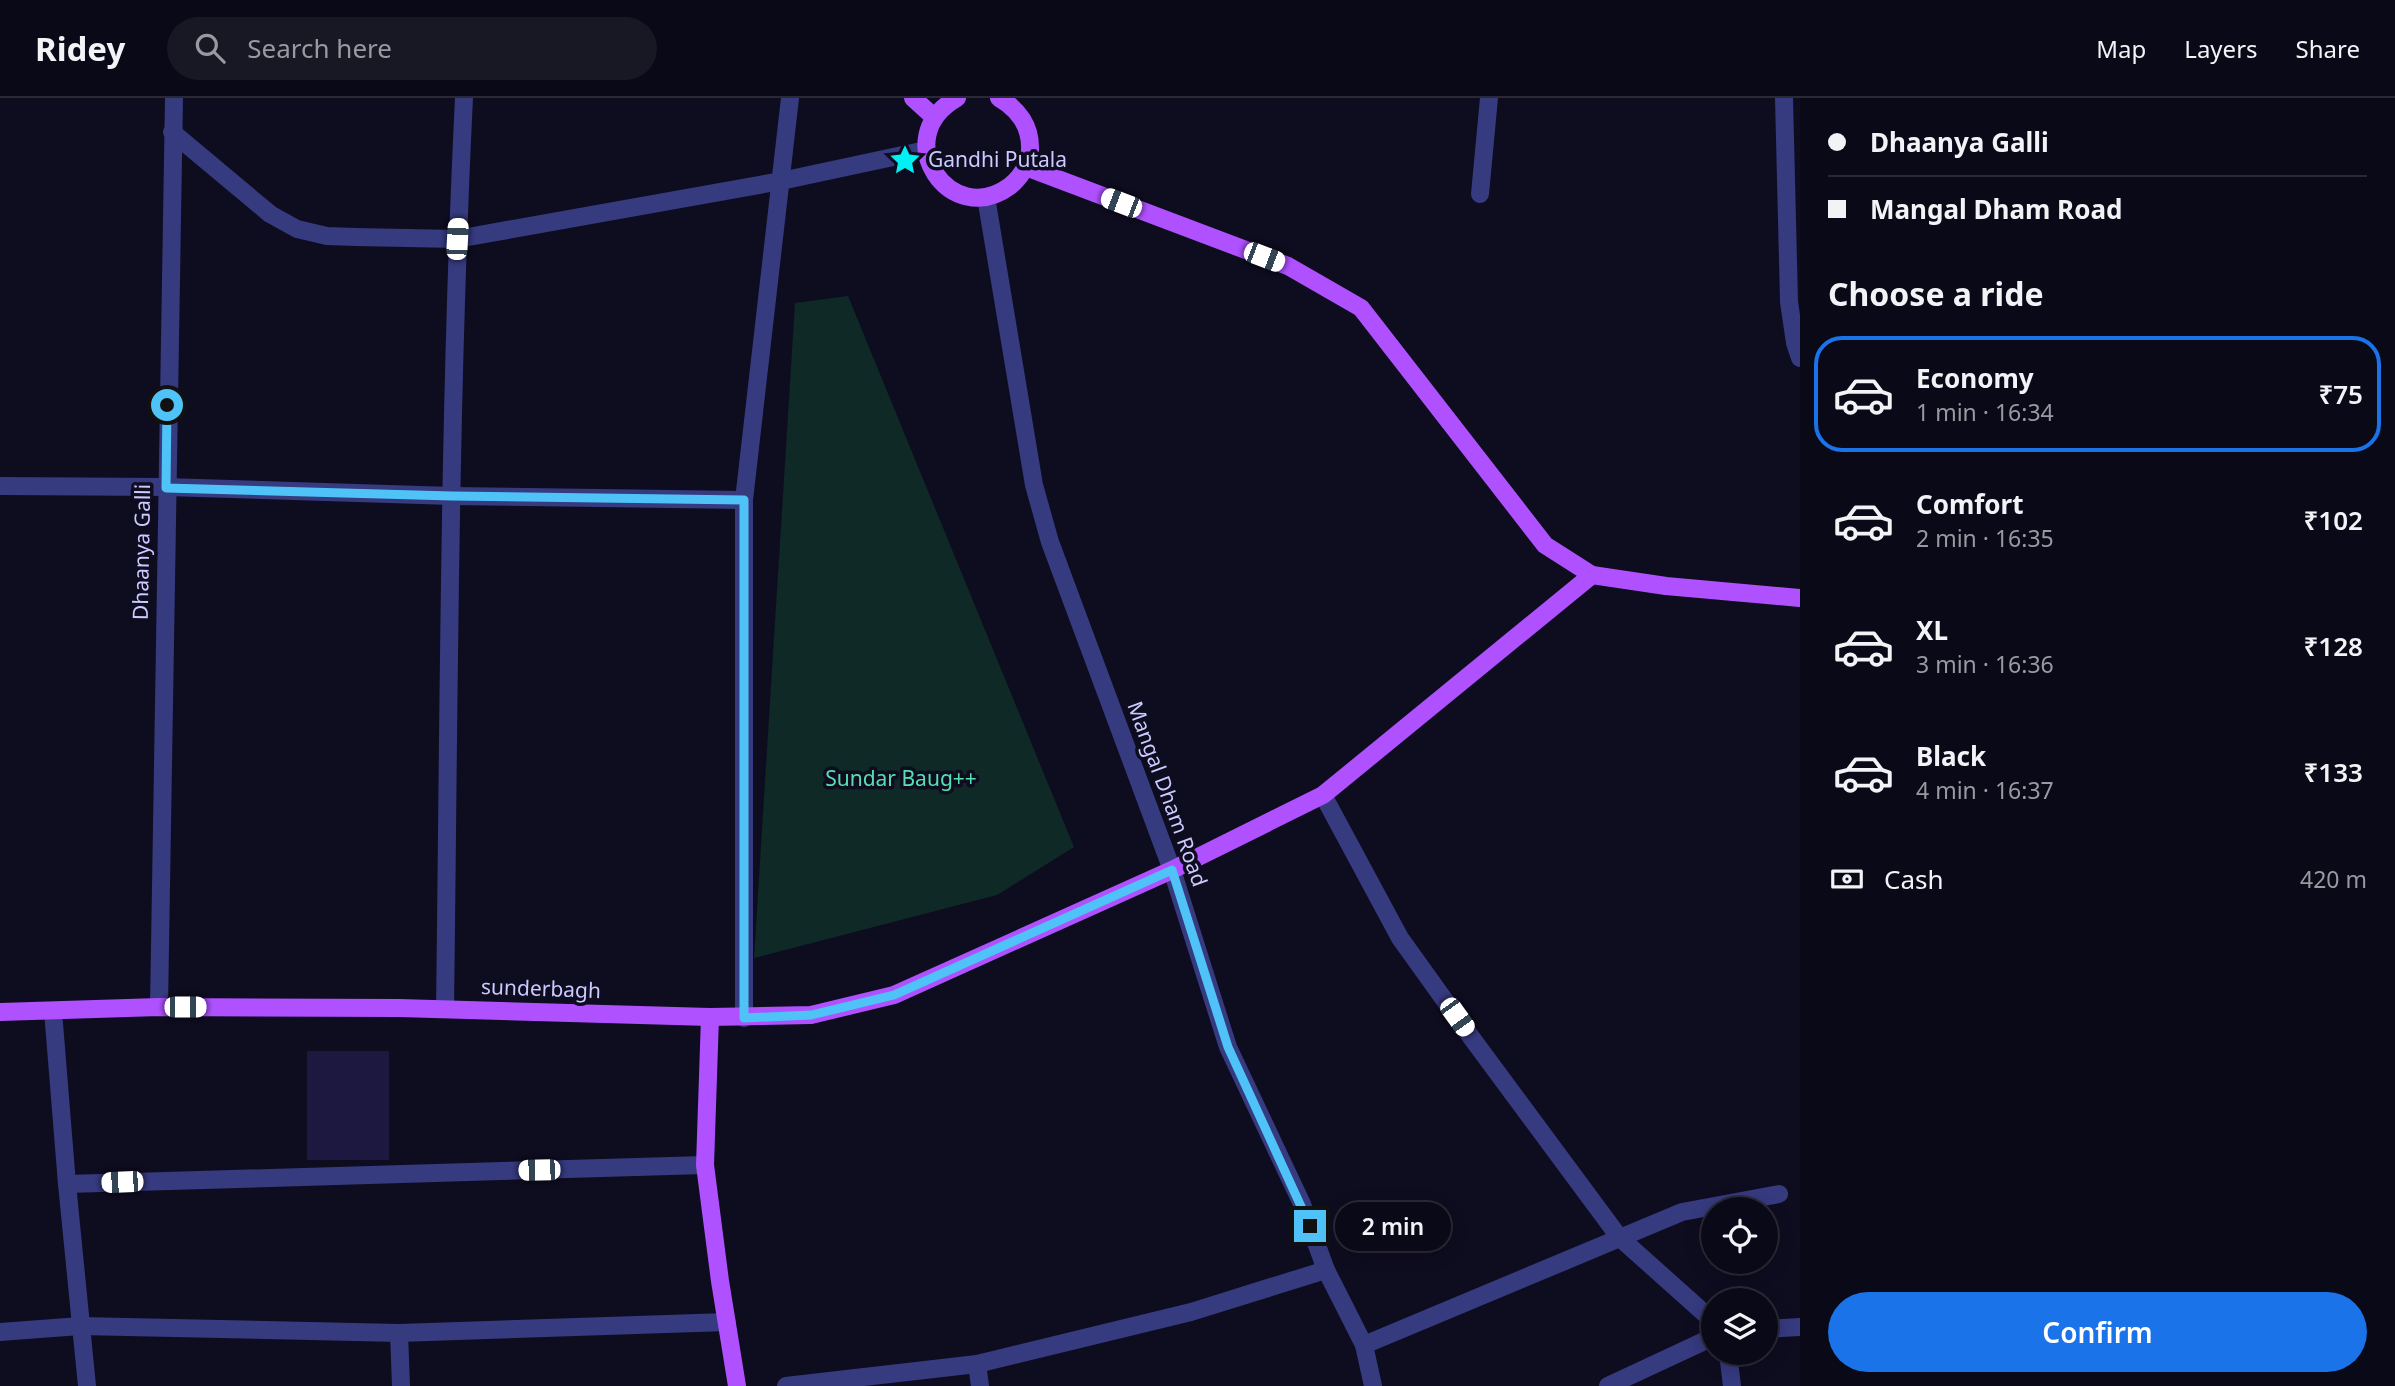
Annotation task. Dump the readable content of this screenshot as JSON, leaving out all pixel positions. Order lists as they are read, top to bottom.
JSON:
{
  "streets": {
    "main road": ["sunderbagh"],
    "street": ["Dhaanya Galli", "Mangal Dham Road"]
  },
  "crossings": [
    ["Dhaanya Galli", "sunderbagh"],
    ["Mangal Dham Road", "sunderbagh"]
  ],
  "parks": ["Sundar Baug++"],
  "places": {
    "place": ["Gandhi Putala"]
  },
  "page": {
    "header": "Ridey",
    "search": "Search here",
    "nav": ["Map", "Layers", "Share"],
    "banner": ["Dhaanya Galli", "Mangal Dham Road"],
    "heading": "Choose a ride",
    "list": [
      {
        "name": "Economy",
        "note": "1 min · 16:34",
        "value": "₹75"
      },
      {
        "name": "Comfort",
        "note": "2 min · 16:35",
        "value": "₹102"
      },
      {
        "name": "XL",
        "note": "3 min · 16:36",
        "value": "₹128"
      },
      {
        "name": "Black",
        "note": "4 min · 16:37",
        "value": "₹133"
      }
    ],
    "pay": ["Cash", "420 m"],
    "bubble": "2 min",
    "buttons": "Confirm"
  }
}
